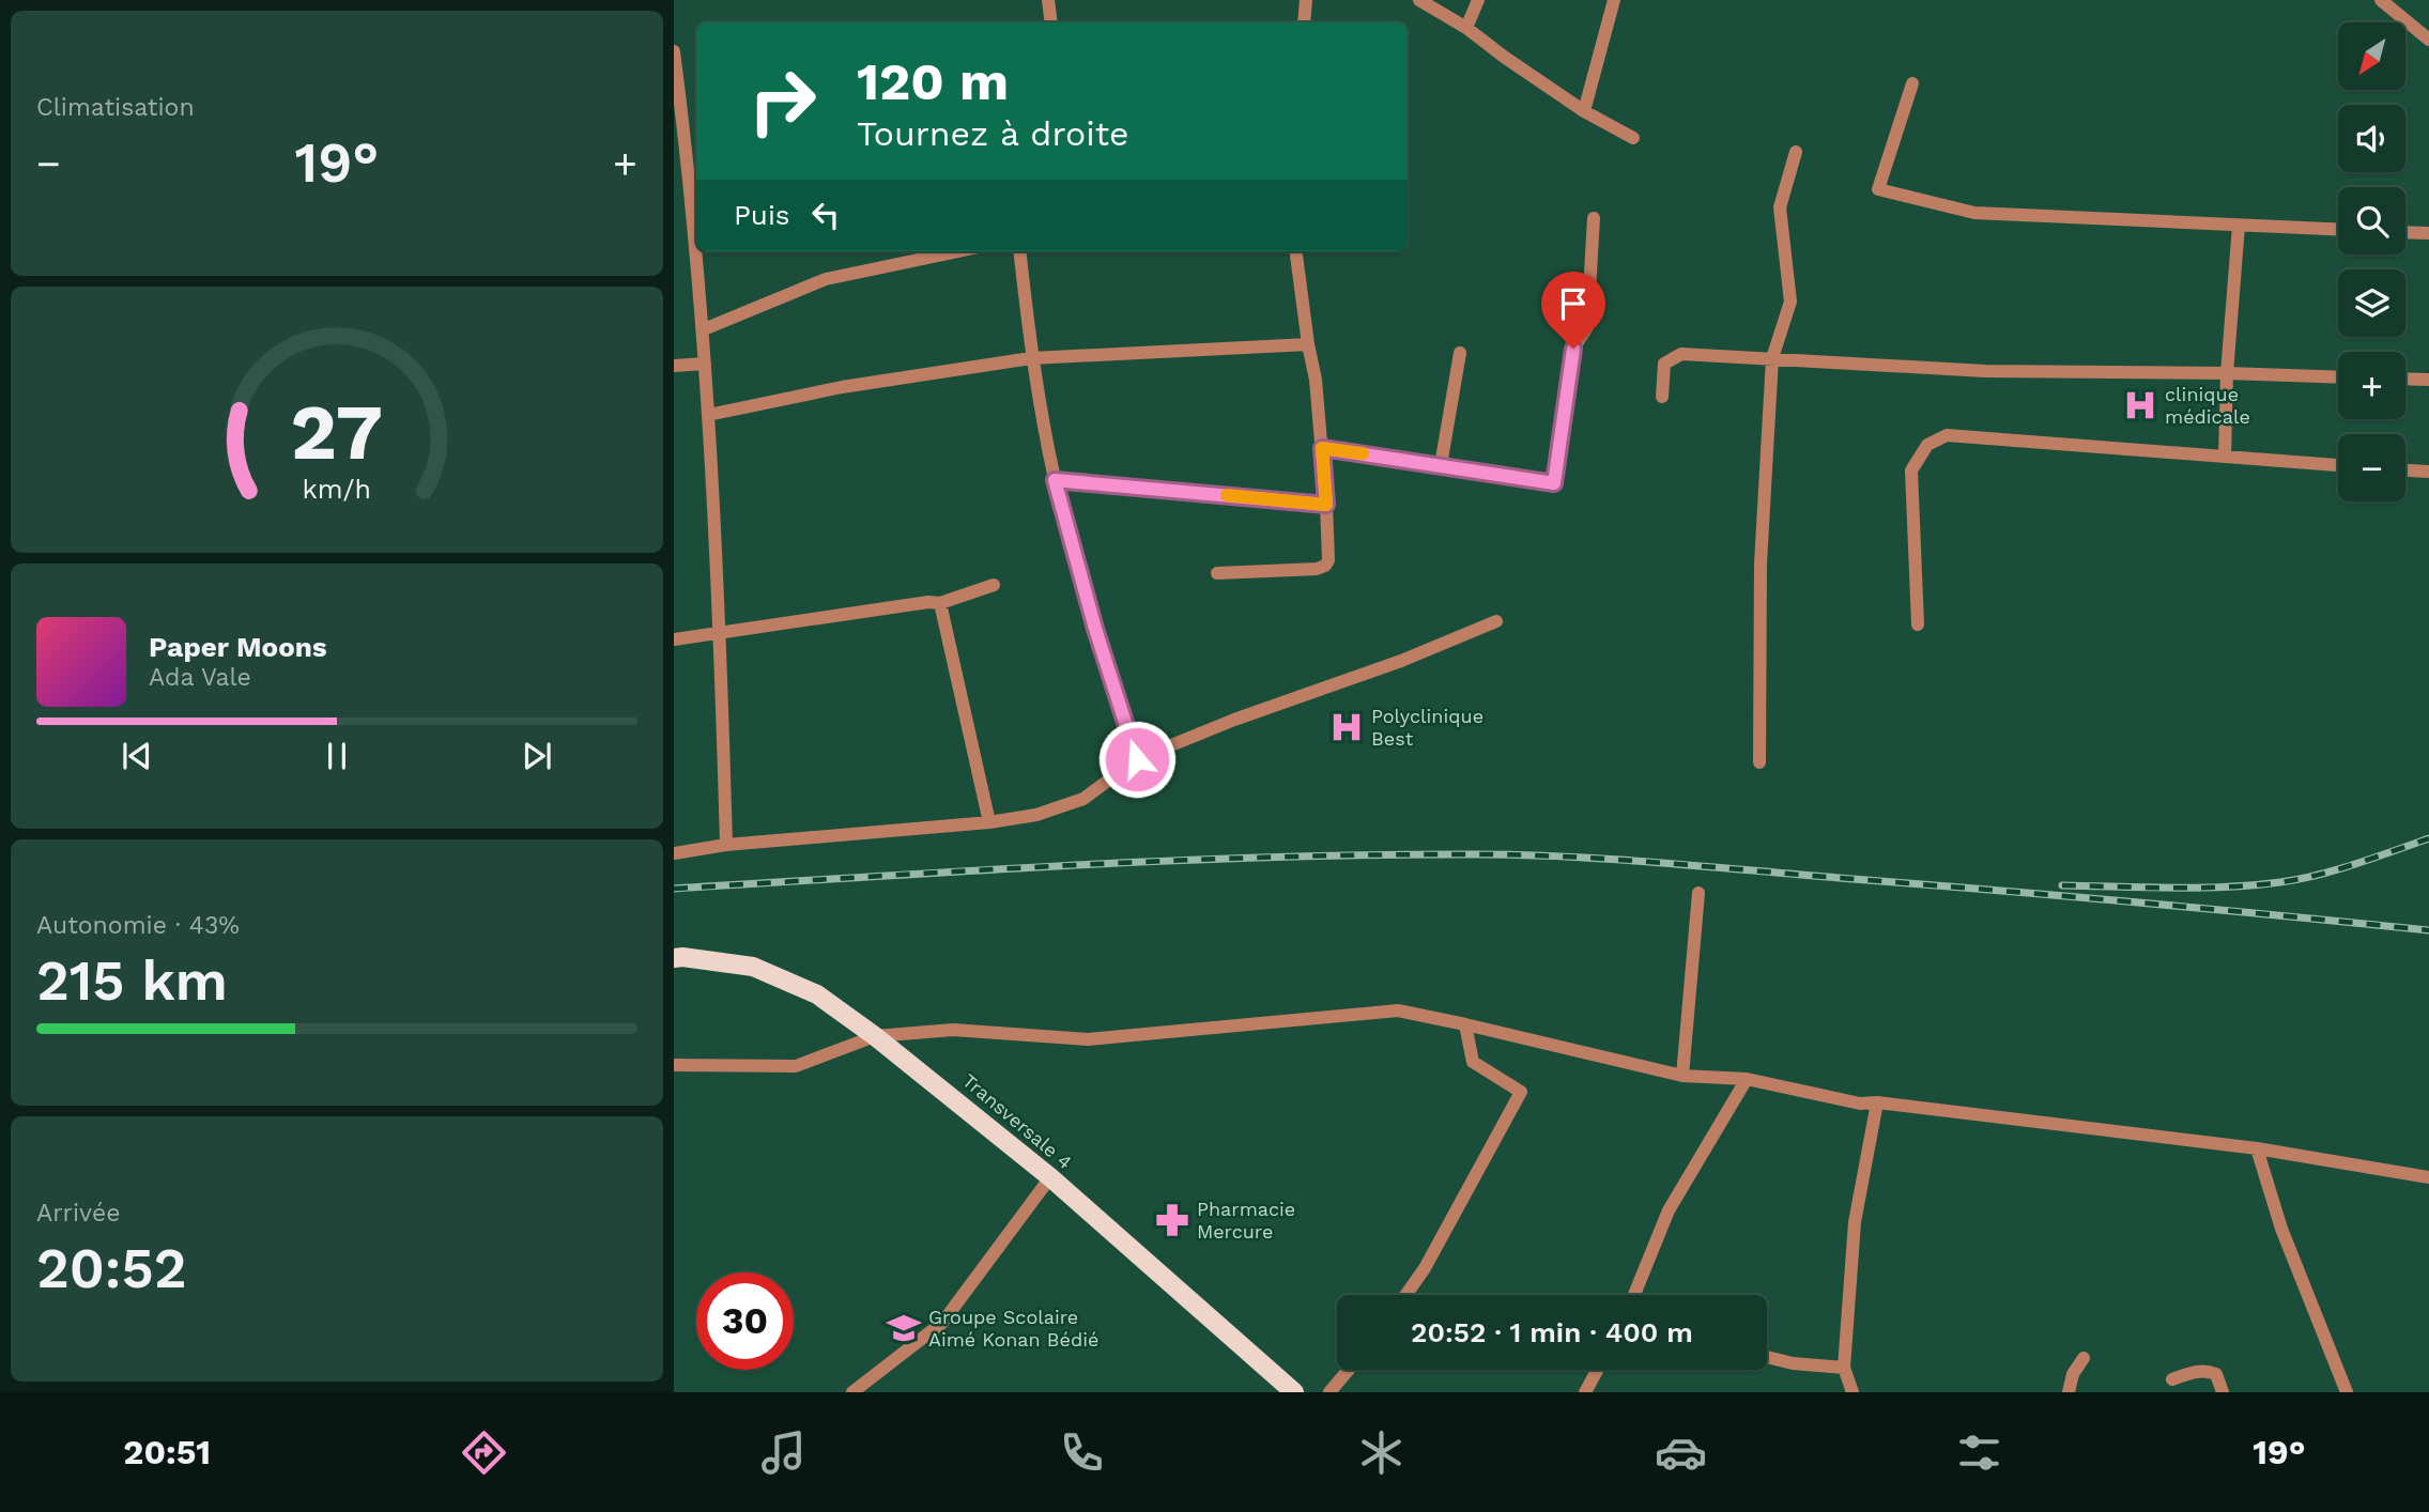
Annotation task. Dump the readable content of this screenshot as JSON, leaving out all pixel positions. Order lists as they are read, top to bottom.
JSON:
{
  "streets": {
    "main road": ["Transversale 4"]
  },
  "places": {
    "hospital": ["clinique médicale", "Polyclinique Best"],
    "pharmacy": ["Pharmacie Mercure"],
    "school or university": ["Groupe Scolaire Aimé Konan Bédié"]
  },
  "north": "bottom left",
  "page": {
    "tile": [
      "Climatisation",
      ["Autonomie · 43%", "215 km"],
      ["Arrivée", "20:52"]
    ],
    "map_buttons": ["+", "−"],
    "turn": ["120 m", "Tournez à droite"],
    "heat": ["−", "19°", "+"],
    "then": "Puis",
    "song": ["Paper Moons", "Ada Vale"],
    "limit": "30",
    "trip": "20:52 · 1 min · 400 m",
    "tabs": ["20:51", "19°"],
    "gauge": ["27", "km/h"]
  }
}
